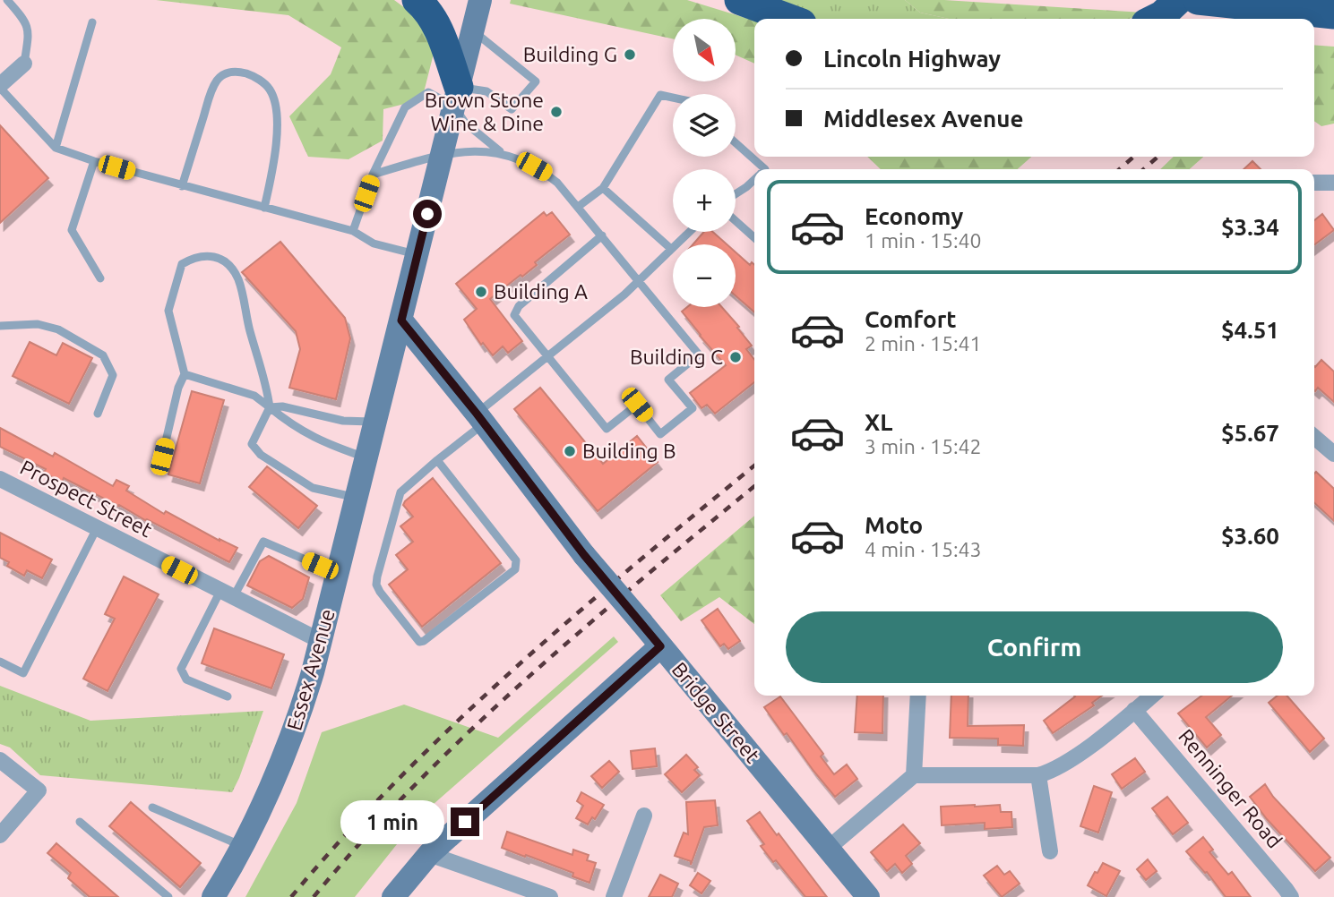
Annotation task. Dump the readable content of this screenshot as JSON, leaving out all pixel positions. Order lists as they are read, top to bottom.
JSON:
{
  "streets": {
    "street": [
      "Prospect Street",
      "Essex Avenue",
      "Bridge Street",
      "Renninger Road"
    ]
  },
  "crossings": [
    ["Prospect Street", "Essex Avenue"],
    ["Essex Avenue", "Bridge Street"]
  ],
  "places": [
    "Building G",
    "Brown Stone Wine & Dine",
    "Building A",
    "Building C",
    "Building B"
  ],
  "north": "bottom right",
  "page": {
    "map_buttons": ["+", "−"],
    "banner": ["Lincoln Highway", "Middlesex Avenue"],
    "list": [
      {
        "name": "Economy",
        "note": "1 min · 15:40",
        "value": "$3.34"
      },
      {
        "name": "Comfort",
        "note": "2 min · 15:41",
        "value": "$4.51"
      },
      {
        "name": "XL",
        "note": "3 min · 15:42",
        "value": "$5.67"
      },
      {
        "name": "Moto",
        "note": "4 min · 15:43",
        "value": "$3.60"
      }
    ],
    "buttons": "Confirm",
    "bubble": "1 min"
  }
}
